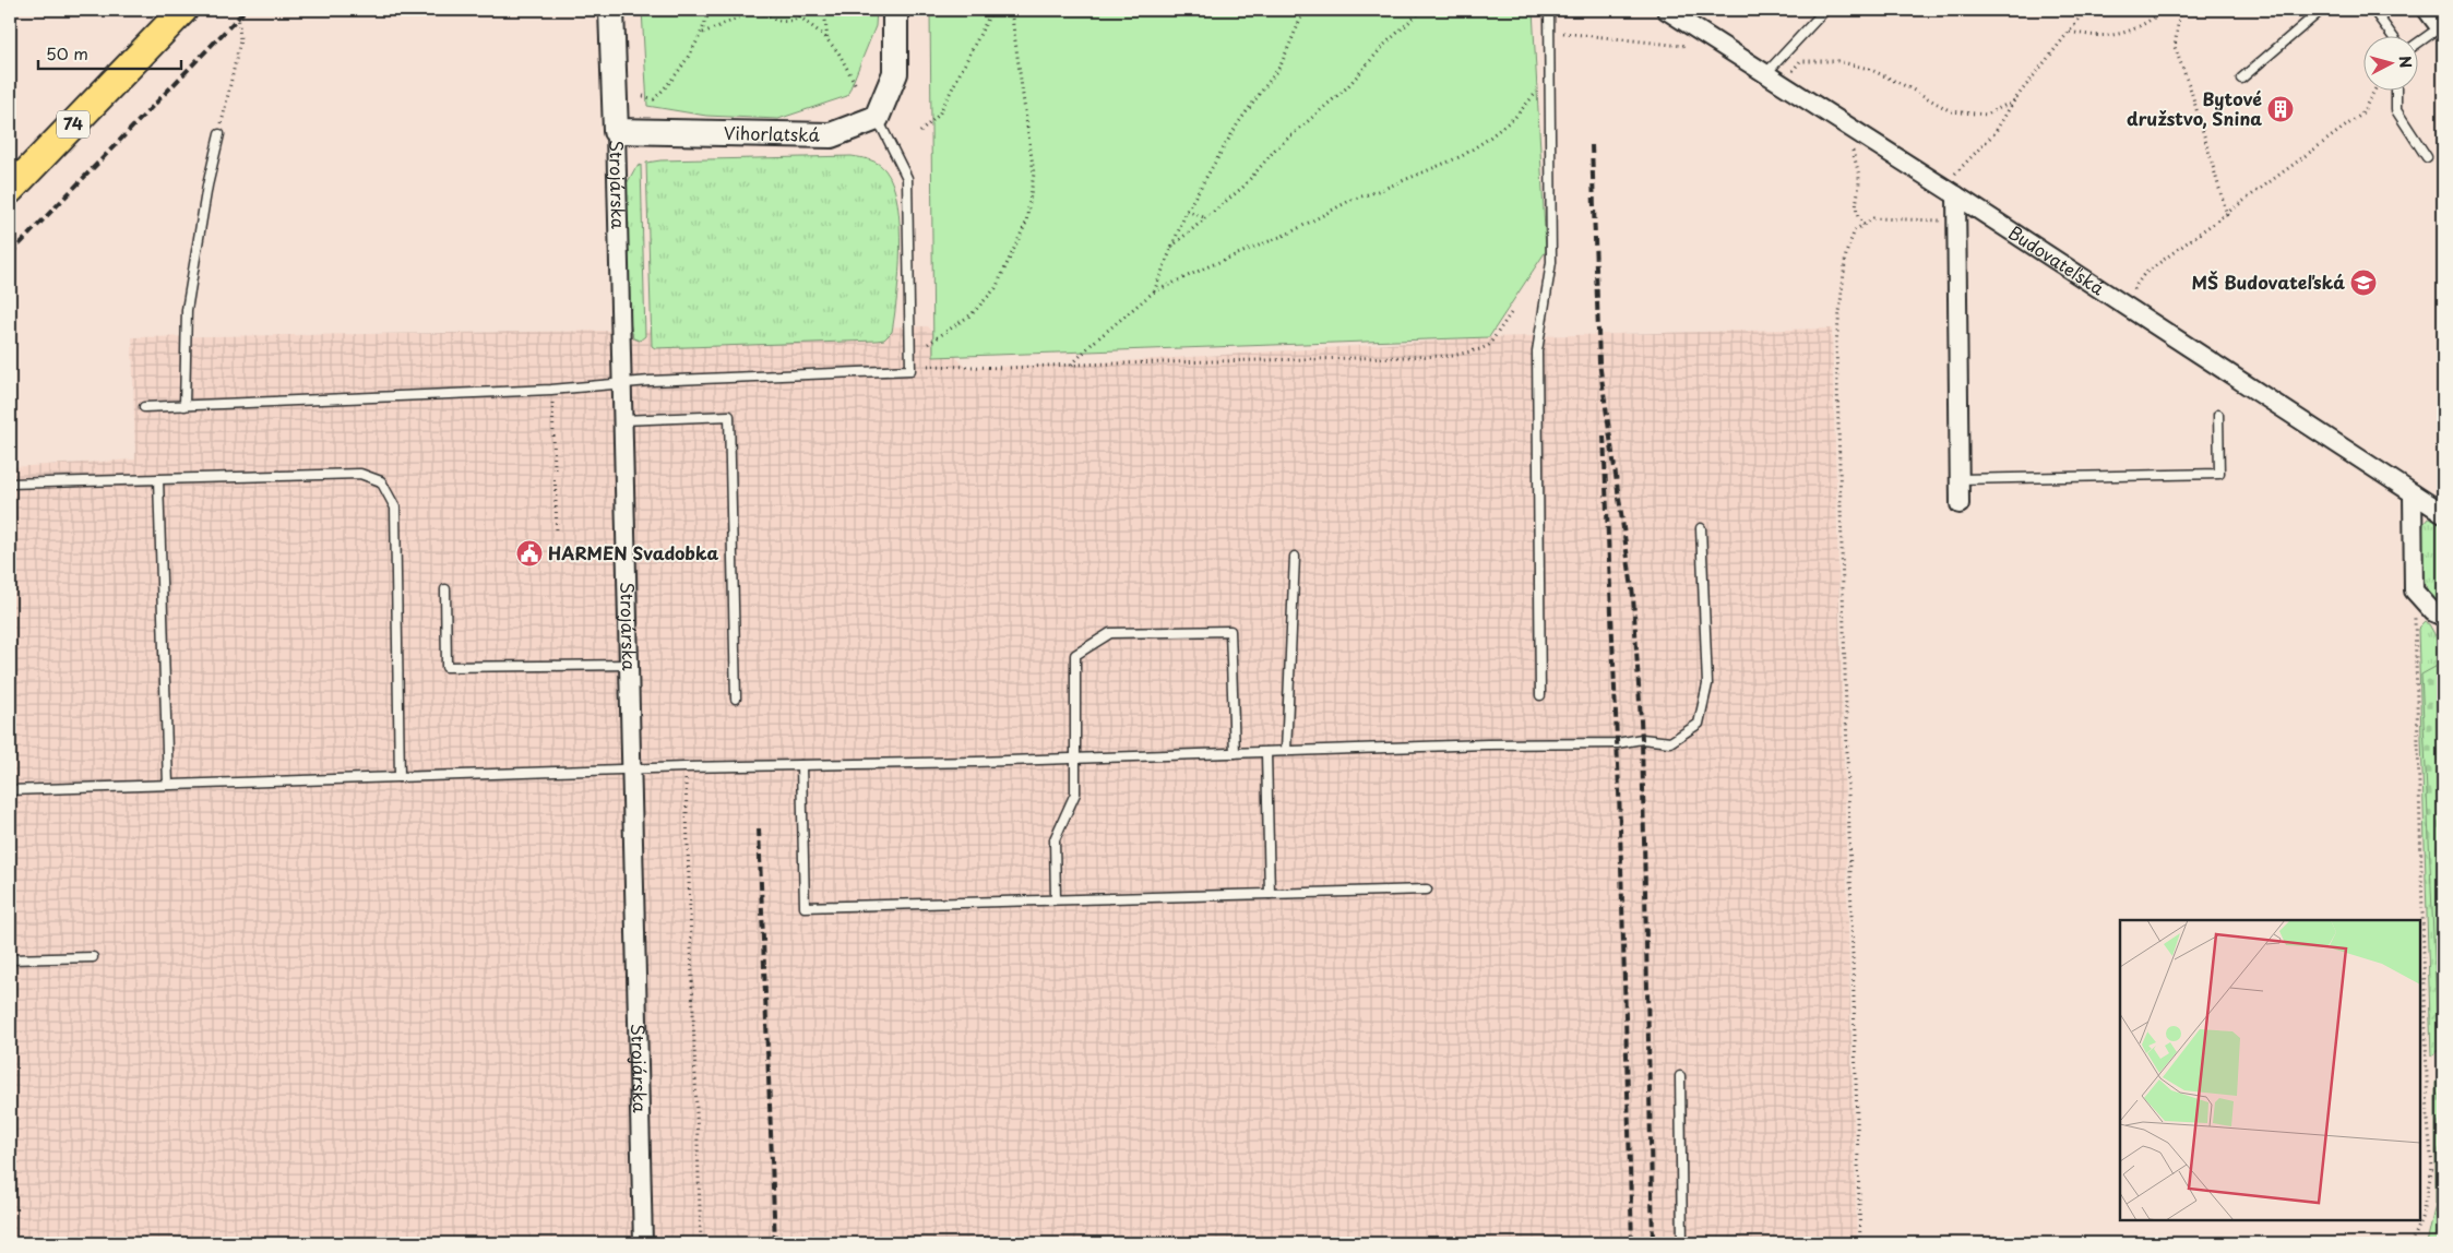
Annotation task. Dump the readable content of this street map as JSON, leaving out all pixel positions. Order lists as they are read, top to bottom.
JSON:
{
  "streets": {
    "main road": ["74", "Vihorlatská", "Strojárska"],
    "street": ["Budovateľská"]
  },
  "crossings": [
    ["Vihorlatská", "Strojárska"]
  ],
  "places": {
    "building": ["Bytové družstvo, Snina"],
    "school or university": ["MŠ Budovateľská"],
    "public building": ["HARMEN Svadobka"]
  },
  "scale_bar": "50 m",
  "north": "right"
}
